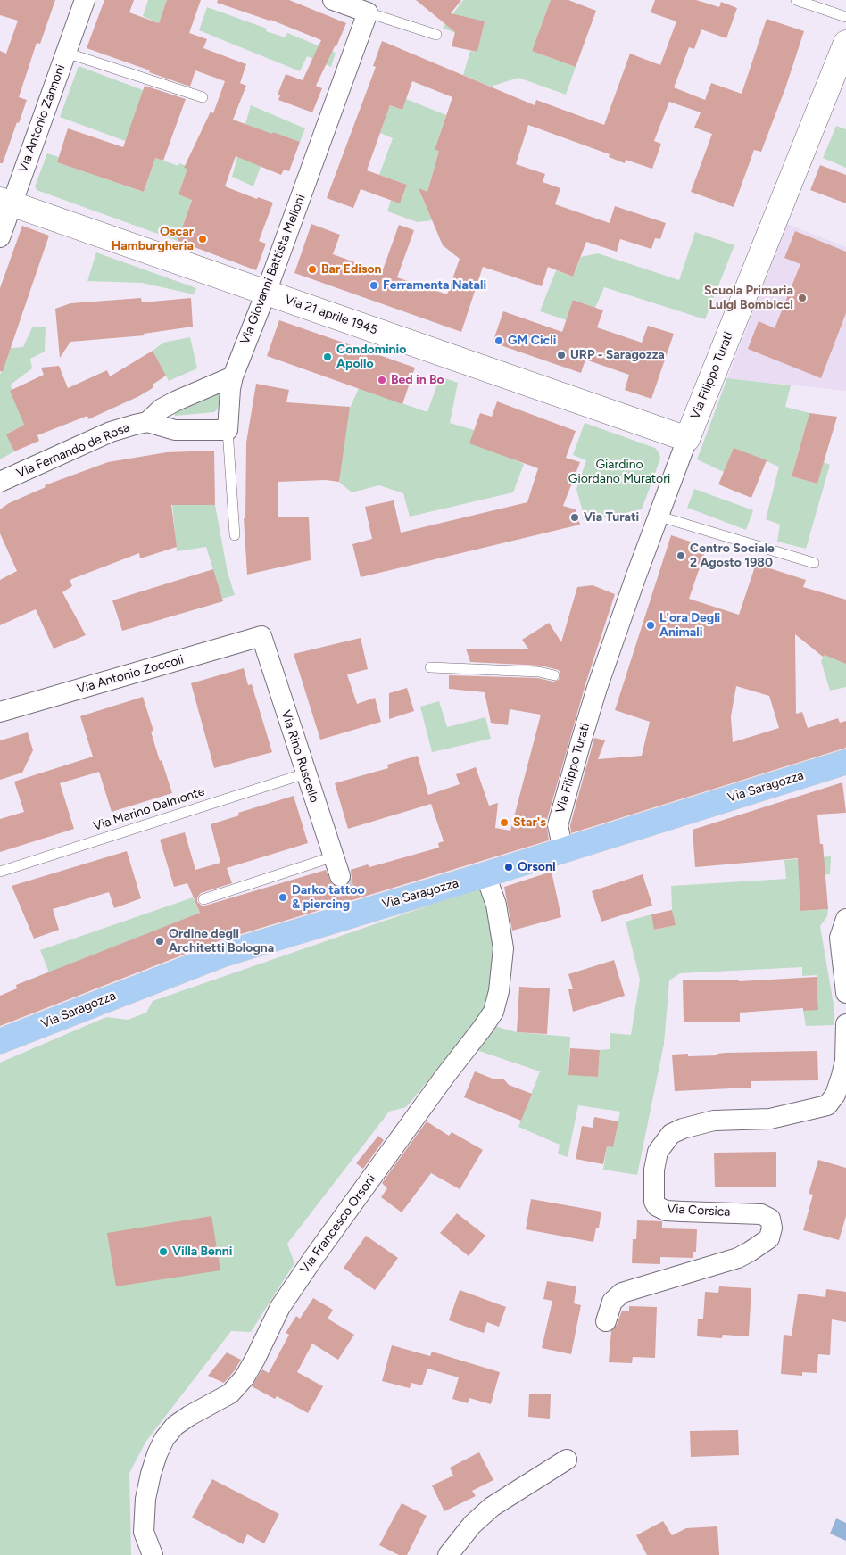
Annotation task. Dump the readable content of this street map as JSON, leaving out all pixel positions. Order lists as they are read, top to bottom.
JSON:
{
  "streets": {
    "main road": ["Via Saragozza"],
    "street": [
      "Via Antonio Zannoni",
      "Via Giovanni Battista Melloni",
      "Via 21 aprile 1945",
      "Via Filippo Turati",
      "Via Fernando de Rosa",
      "Via Antonio Zoccoli",
      "Via Rino Ruscello",
      "Via Corsica",
      "Via Francesco Orsoni"
    ],
    "lane": ["Via Marino Dalmonte"]
  },
  "crossings": [
    ["Via Antonio Zannoni", "Via 21 aprile 1945"],
    ["Via Giovanni Battista Melloni", "Via 21 aprile 1945"],
    ["Via Giovanni Battista Melloni", "Via Fernando de Rosa"],
    ["Via 21 aprile 1945", "Via Filippo Turati"],
    ["Via Filippo Turati", "Via Saragozza"],
    ["Via Antonio Zoccoli", "Via Rino Ruscello"],
    ["Via Rino Ruscello", "Via Marino Dalmonte"],
    ["Via Saragozza", "Via Francesco Orsoni"]
  ],
  "parks": ["Giardino Giordano Muratori"],
  "places": [
    "Oscar Hamburgheria",
    "Bar Edison",
    "Ferramenta Natali",
    "Scuola Primaria Luigi Bombicci",
    "GM Cicli",
    "URP - Saragozza",
    "Condominio Apollo",
    "Bed in Bo",
    "Via Turati",
    "Centro Sociale 2 Agosto 1980",
    "L'ora Degli Animali",
    "Star's",
    "Orsoni",
    "Darko tattoo & piercing",
    "Ordine degli Architetti Bologna",
    "Villa Benni"
  ]
}
